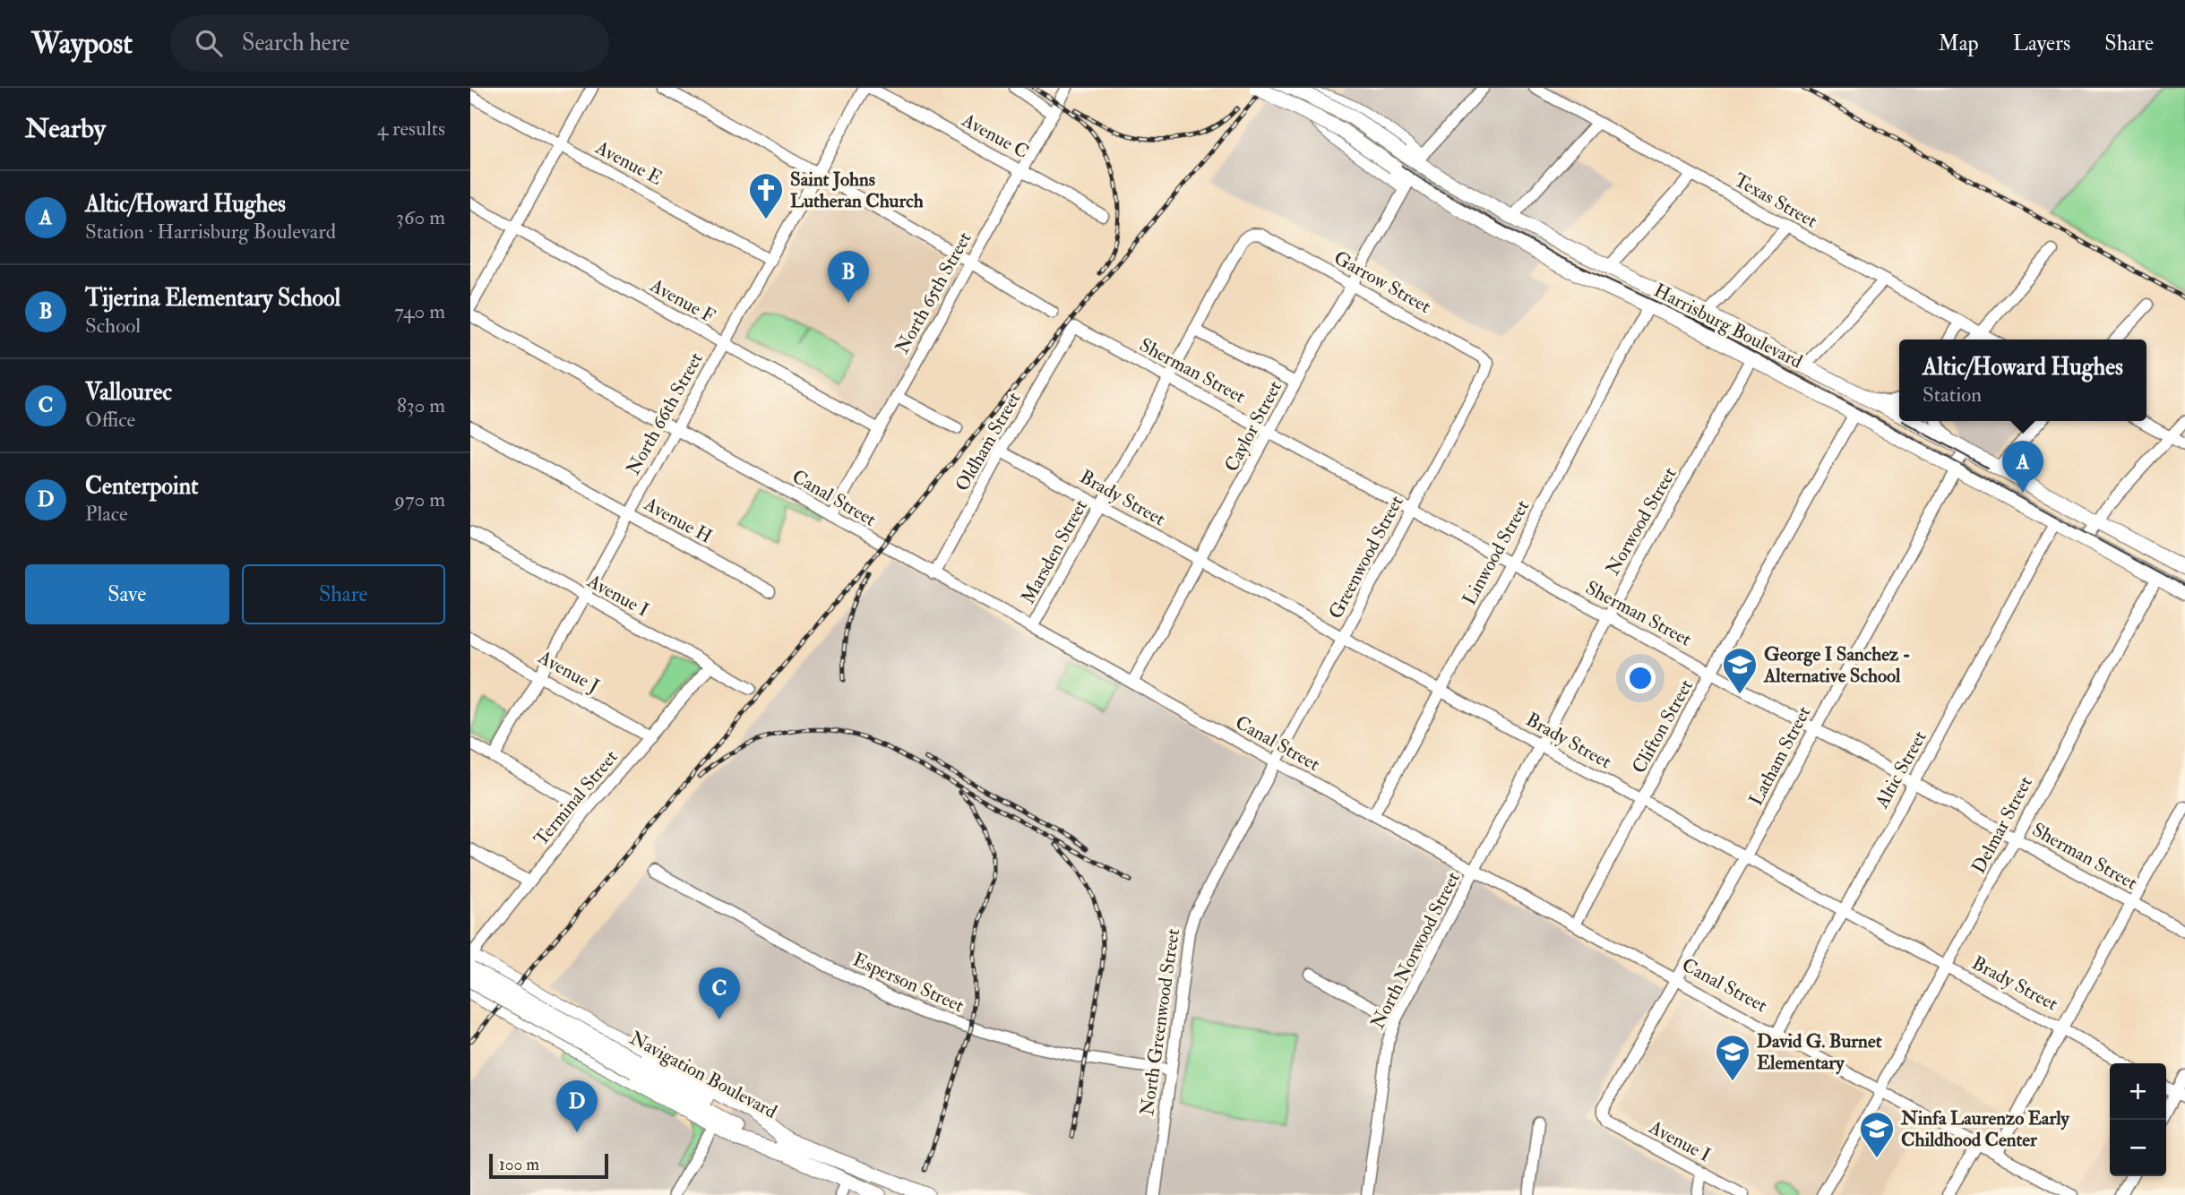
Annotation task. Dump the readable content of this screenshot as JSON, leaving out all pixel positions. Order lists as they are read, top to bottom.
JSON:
{
  "streets": {
    "main road": ["Harrisburg Boulevard", "Navigation Boulevard"],
    "street": [
      "Avenue C",
      "Avenue E",
      "Texas Street",
      "Garrow Street",
      "North 65th Street",
      "Avenue F",
      "Sherman Street",
      "North 66th Street",
      "Caylor Street",
      "Oldham Street",
      "Canal Street",
      "Brady Street",
      "Avenue H",
      "Norwood Street",
      "Marsden Street",
      "Linwood Street",
      "Greenwood Street",
      "Avenue I",
      "Avenue J",
      "Clifton Street",
      "Latham Street",
      "Altic Street",
      "Terminal Street",
      "Delmar Street",
      "North Norwood Street",
      "Esperson Street",
      "North Greenwood Street"
    ]
  },
  "crossings": [
    ["Avenue C", "North 65th Street"],
    ["Avenue E", "North 66th Street"],
    ["Garrow Street", "Caylor Street"],
    ["Garrow Street", "Marsden Street"],
    ["Garrow Street", "Greenwood Street"],
    ["North 65th Street", "Avenue F"],
    ["North 65th Street", "Canal Street"],
    ["Avenue F", "North 66th Street"],
    ["Harrisburg Boulevard", "Norwood Street"],
    ["Harrisburg Boulevard", "Linwood Street"],
    ["Harrisburg Boulevard", "Clifton Street"],
    ["Harrisburg Boulevard", "Latham Street"],
    ["Harrisburg Boulevard", "Altic Street"],
    ["Harrisburg Boulevard", "Delmar Street"],
    ["Sherman Street", "Caylor Street"],
    ["Sherman Street", "Oldham Street"],
    ["Sherman Street", "Norwood Street"],
    ["Sherman Street", "Marsden Street"],
    ["Sherman Street", "Linwood Street"],
    ["Sherman Street", "Greenwood Street"],
    ["Sherman Street", "Clifton Street"],
    ["Sherman Street", "Latham Street"],
    ["Sherman Street", "Altic Street"],
    ["Sherman Street", "Delmar Street"],
    ["North 66th Street", "Canal Street"],
    ["North 66th Street", "Avenue H"],
    ["North 66th Street", "Avenue I"],
    ["North 66th Street", "Avenue J"],
    ["Caylor Street", "Canal Street"],
    ["Caylor Street", "Brady Street"],
    ["Oldham Street", "Canal Street"],
    ["Oldham Street", "Brady Street"],
    ["Canal Street", "Norwood Street"],
    ["Canal Street", "Marsden Street"],
    ["Canal Street", "Linwood Street"],
    ["Canal Street", "Greenwood Street"],
    ["Canal Street", "Clifton Street"],
    ["Canal Street", "Latham Street"],
    ["Canal Street", "Altic Street"],
    ["Canal Street", "Delmar Street"],
    ["Canal Street", "North Norwood Street"],
    ["Canal Street", "North Greenwood Street"],
    ["Brady Street", "Norwood Street"],
    ["Brady Street", "Marsden Street"],
    ["Brady Street", "Linwood Street"],
    ["Brady Street", "Greenwood Street"],
    ["Brady Street", "Clifton Street"],
    ["Brady Street", "Latham Street"],
    ["Brady Street", "Altic Street"],
    ["Brady Street", "Delmar Street"],
    ["Norwood Street", "North Norwood Street"],
    ["Greenwood Street", "North Greenwood Street"],
    ["Avenue I", "Latham Street"],
    ["Avenue I", "Terminal Street"],
    ["Avenue J", "Terminal Street"],
    ["Esperson Street", "North Greenwood Street"]
  ],
  "places": {
    "church": ["Saint Johns Lutheran Church"],
    "school or university": ["George I Sanchez - Alternative School", "David G. Burnet Elementary", "Ninfa Laurenzo Early Childhood Center"]
  },
  "scale_bar": "100 m",
  "page": {
    "header": "Waypost",
    "search": "Search here",
    "nav": ["Map", "Layers", "Share"],
    "heading": ["Nearby", "4 results"],
    "list": [
      {
        "mark": "A",
        "name": "Altic/Howard Hughes",
        "note": "Station · Harrisburg Boulevard",
        "value": "360 m"
      },
      {
        "mark": "B",
        "name": "Tijerina Elementary School",
        "note": "School",
        "value": "740 m"
      },
      {
        "mark": "C",
        "name": "Vallourec",
        "note": "Office",
        "value": "830 m"
      },
      {
        "mark": "D",
        "name": "Centerpoint",
        "note": "Place",
        "value": "970 m"
      }
    ],
    "pins": [
      "B",
      "A",
      "C",
      "D"
    ],
    "popup": ["Altic/Howard Hughes", "Station"],
    "buttons": ["Save", "Share"],
    "map_buttons": ["+", "−"],
    "scale": "100 m"
  }
}
